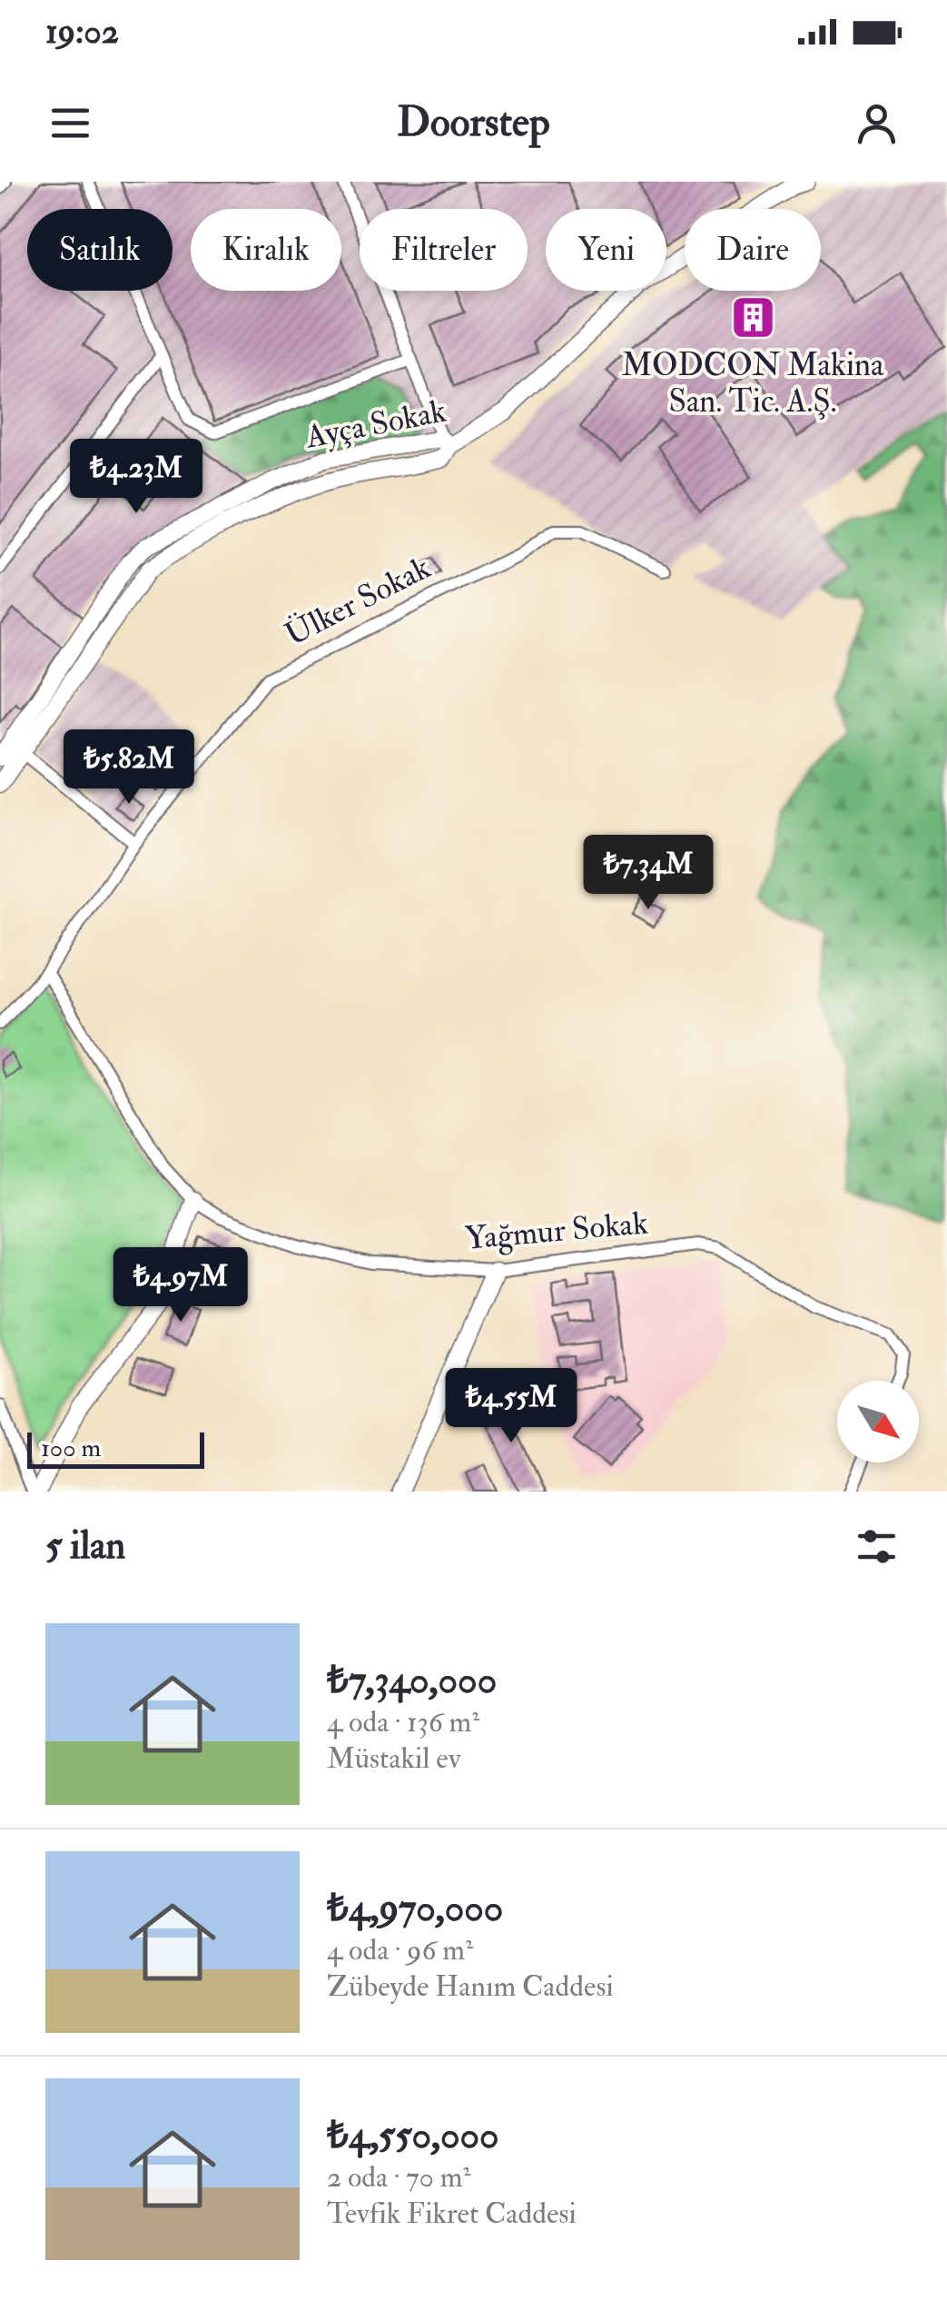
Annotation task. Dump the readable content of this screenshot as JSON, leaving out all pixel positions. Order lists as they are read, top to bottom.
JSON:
{
  "streets": {
    "street": ["Ayça Sokak", "Ülker Sokak", "Yağmur Sokak"]
  },
  "crossings": [
    ["Ülker Sokak", "Yağmur Sokak"]
  ],
  "places": {
    "building": ["MODCON Makina San. Tic. A.Ş."]
  },
  "scale_bar": "100 m",
  "north": "bottom right",
  "page": {
    "status": "19:02",
    "header": "Doorstep",
    "chip": [
      "Satılık",
      "Kiralık",
      "Filtreler",
      "Yeni",
      "Daire"
    ],
    "price": [
      "₺4.23M",
      "₺5.82M",
      "₺7.34M",
      "₺4.97M",
      "₺4.55M"
    ],
    "scale": "100 m",
    "heading": "5 ilan",
    "list": [
      {
        "name": "₺7,340,000",
        "note": "4 oda · 136 m² · Müstakil ev"
      },
      {
        "name": "₺4,970,000",
        "note": "4 oda · 96 m² · Zübeyde Hanım Caddesi"
      },
      {
        "name": "₺4,550,000",
        "note": "2 oda · 70 m² · Tevfik Fikret Caddesi"
      }
    ]
  }
}
